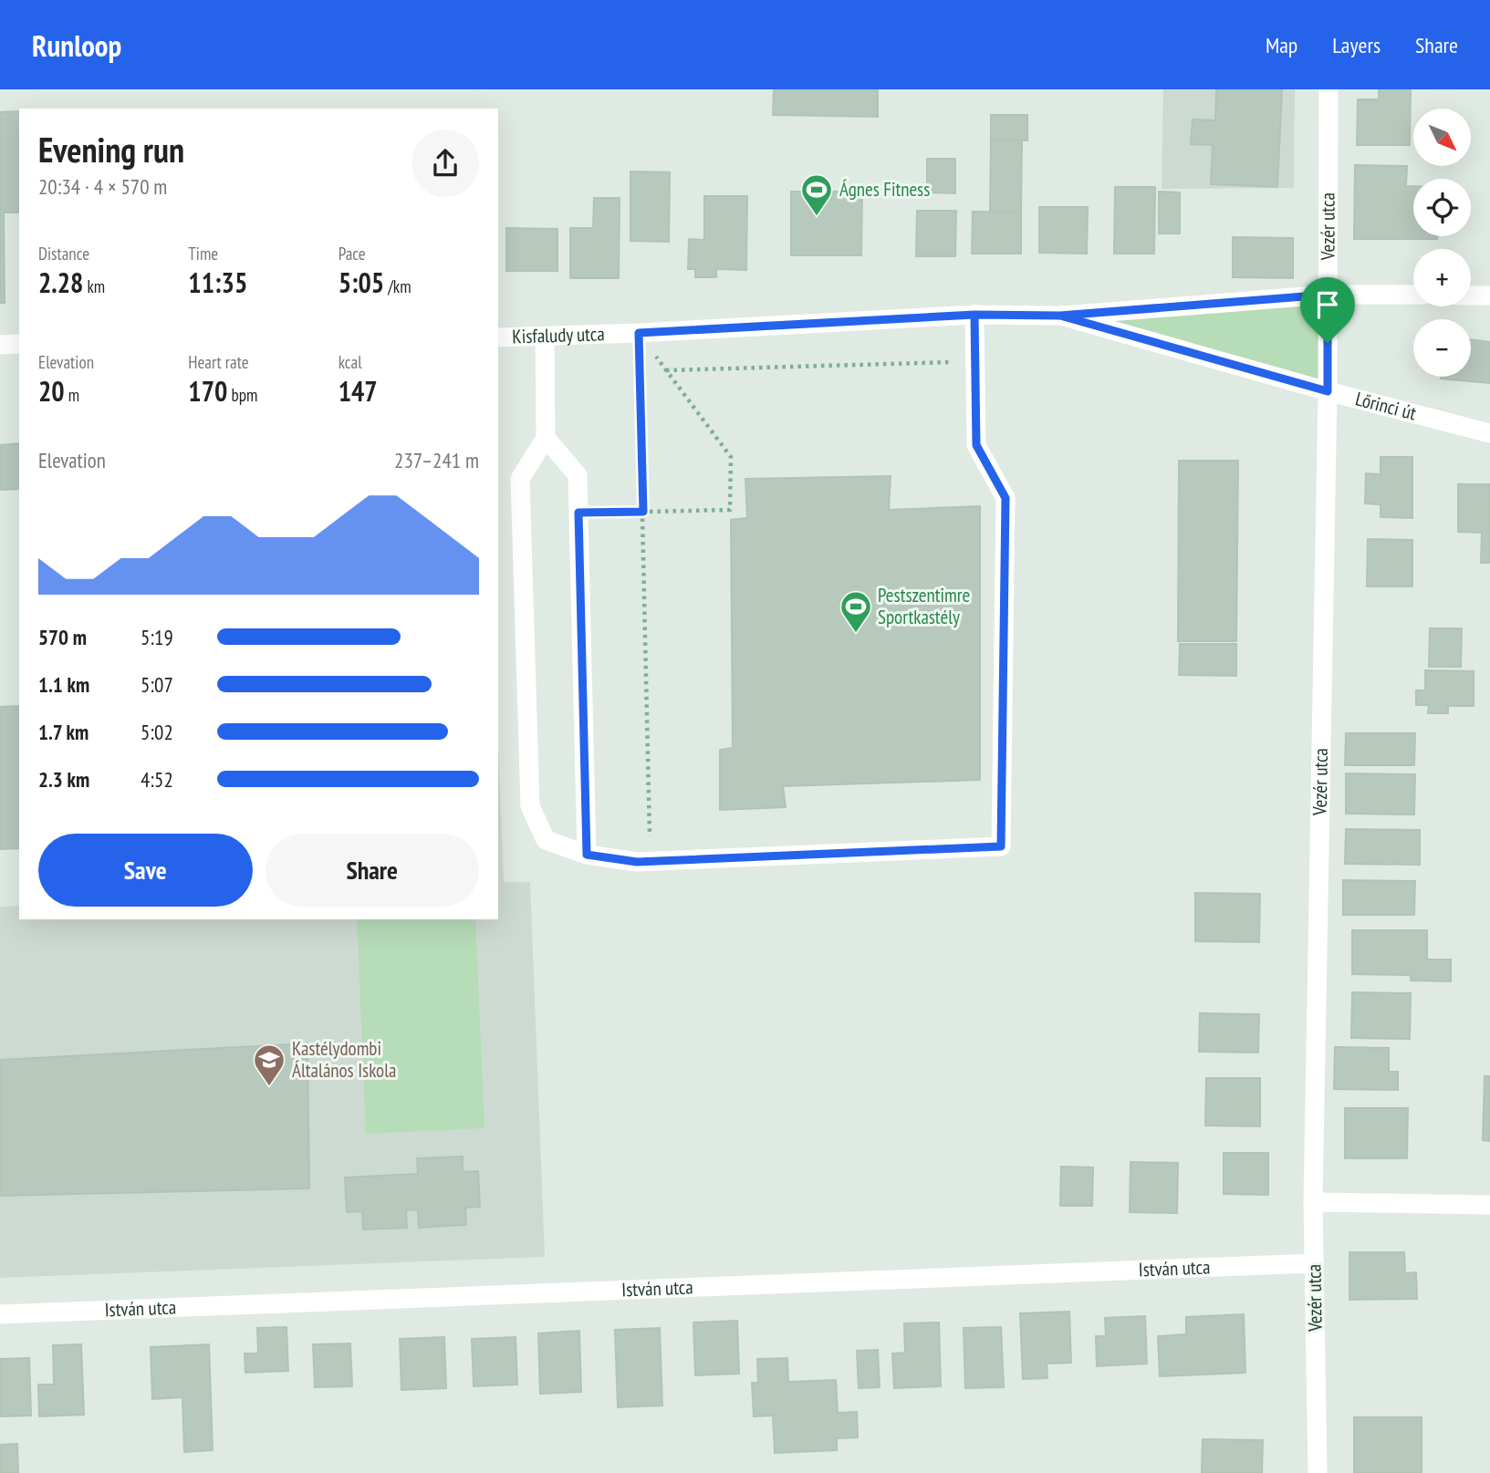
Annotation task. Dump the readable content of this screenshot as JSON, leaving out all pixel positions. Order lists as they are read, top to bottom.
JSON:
{
  "streets": {
    "street": [
      "Vezér utca",
      "Kisfaludy utca",
      "Lőrinci út",
      "István utca"
    ]
  },
  "crossings": [
    ["Vezér utca", "Kisfaludy utca"],
    ["Vezér utca", "Lőrinci út"],
    ["Vezér utca", "István utca"],
    ["Kisfaludy utca", "Lőrinci út"]
  ],
  "places": {
    "sports": ["Ágnes Fitness", "Pestszentimre Sportkastély"],
    "school or university": ["Kastélydombi Általános Iskola"]
  },
  "north": "bottom right",
  "page": {
    "header": "Runloop",
    "nav": ["Map", "Layers", "Share"],
    "map_buttons": ["+", "−"],
    "heading": ["Evening run", "20:34 · 4 × 570 m"],
    "stats": [
      ["Distance", "2.28 km"],
      ["Time", "11:35"],
      ["Pace", "5:05 /km"],
      ["Elevation", "20 m"],
      ["Heart rate", "170 bpm"],
      ["kcal", "147"]
    ],
    "chart": ["Elevation", "237–241 m"],
    "list": [
      {
        "name": "570 m",
        "note": "5:19"
      },
      {
        "name": "1.1 km",
        "note": "5:07"
      },
      {
        "name": "1.7 km",
        "note": "5:02"
      },
      {
        "name": "2.3 km",
        "note": "4:52"
      }
    ],
    "buttons": ["Save", "Share"]
  }
}
